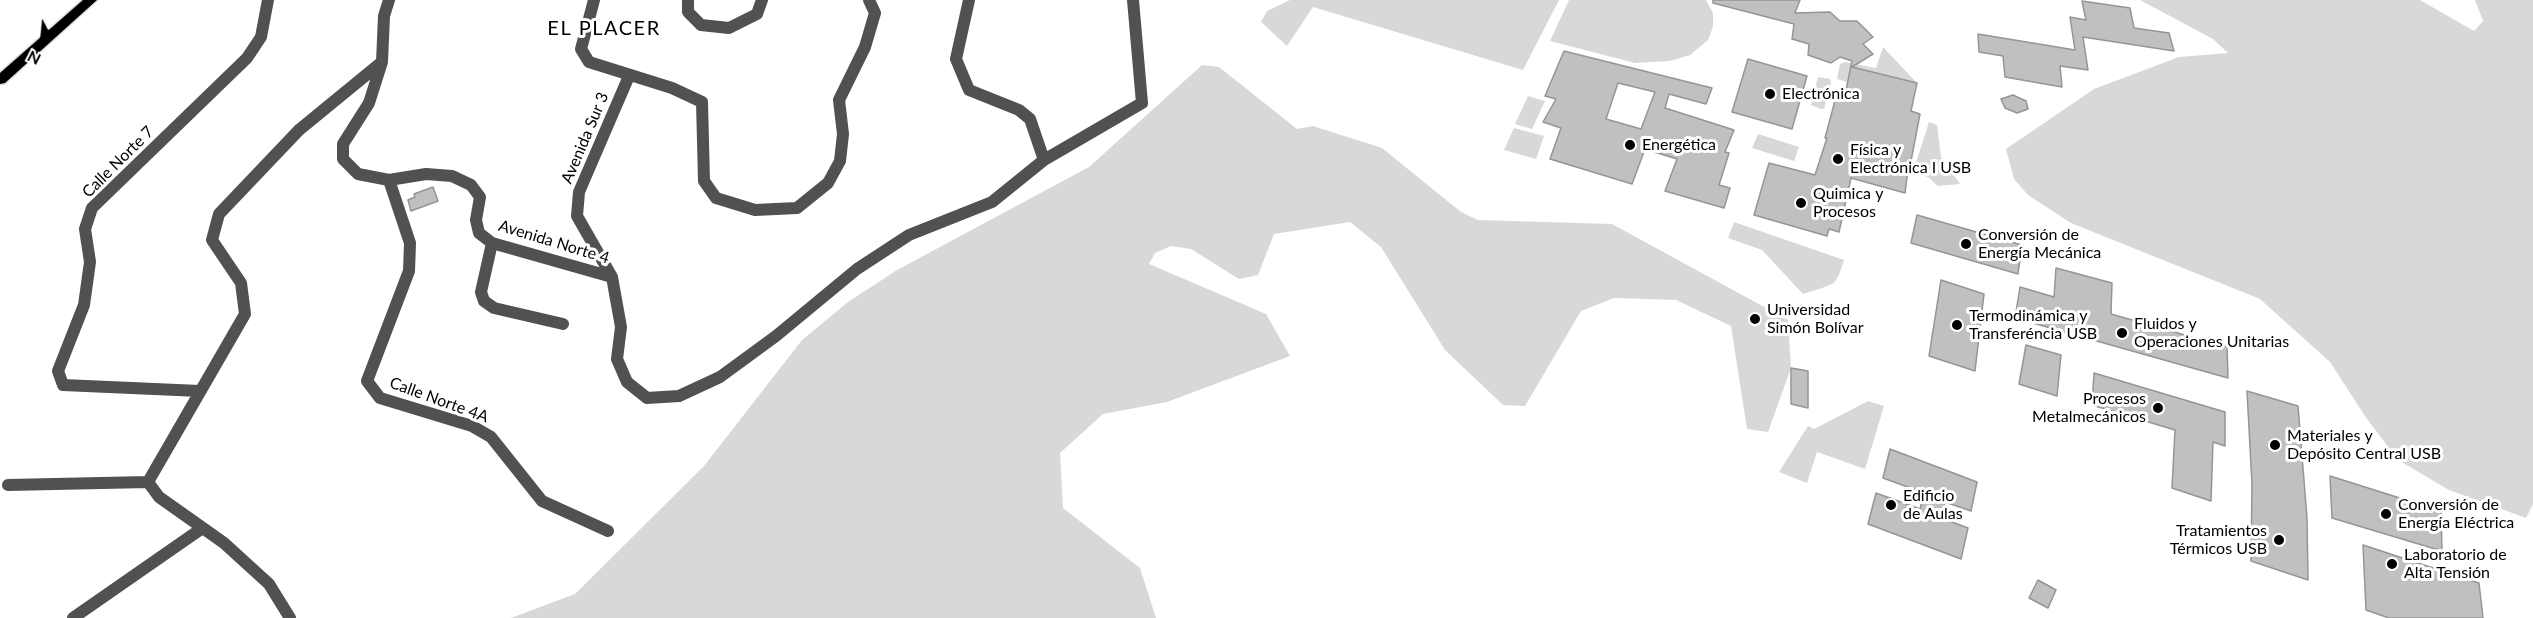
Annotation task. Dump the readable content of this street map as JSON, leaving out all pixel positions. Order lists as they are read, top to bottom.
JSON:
{
  "streets": {
    "street": [
      "Avenida Sur 3",
      "Calle Norte 7",
      "Avenida Norte 4",
      "Calle Norte 4A"
    ]
  },
  "crossings": [
    ["Avenida Sur 3", "Avenida Norte 4"],
    ["Avenida Norte 4", "Calle Norte 4A"]
  ],
  "districts": ["EL PLACER"],
  "places": [
    "Electrónica",
    "Energética",
    "Física y Electrónica I USB",
    "Quimica y Procesos",
    "Conversión de Energía Mecánica",
    "Universidad Simón Bolívar",
    "Termodinámica y Transferéncia USB",
    "Fluidos y Operaciones Unitarias",
    "Procesos Metalmecánicos",
    "Materiales y Depósito Central USB",
    "Edificio de Aulas",
    "Conversión de Energía Eléctrica",
    "Tratamientos Térmicos USB",
    "Laboratorio de Alta Tensión"
  ],
  "north": "bottom left"
}
